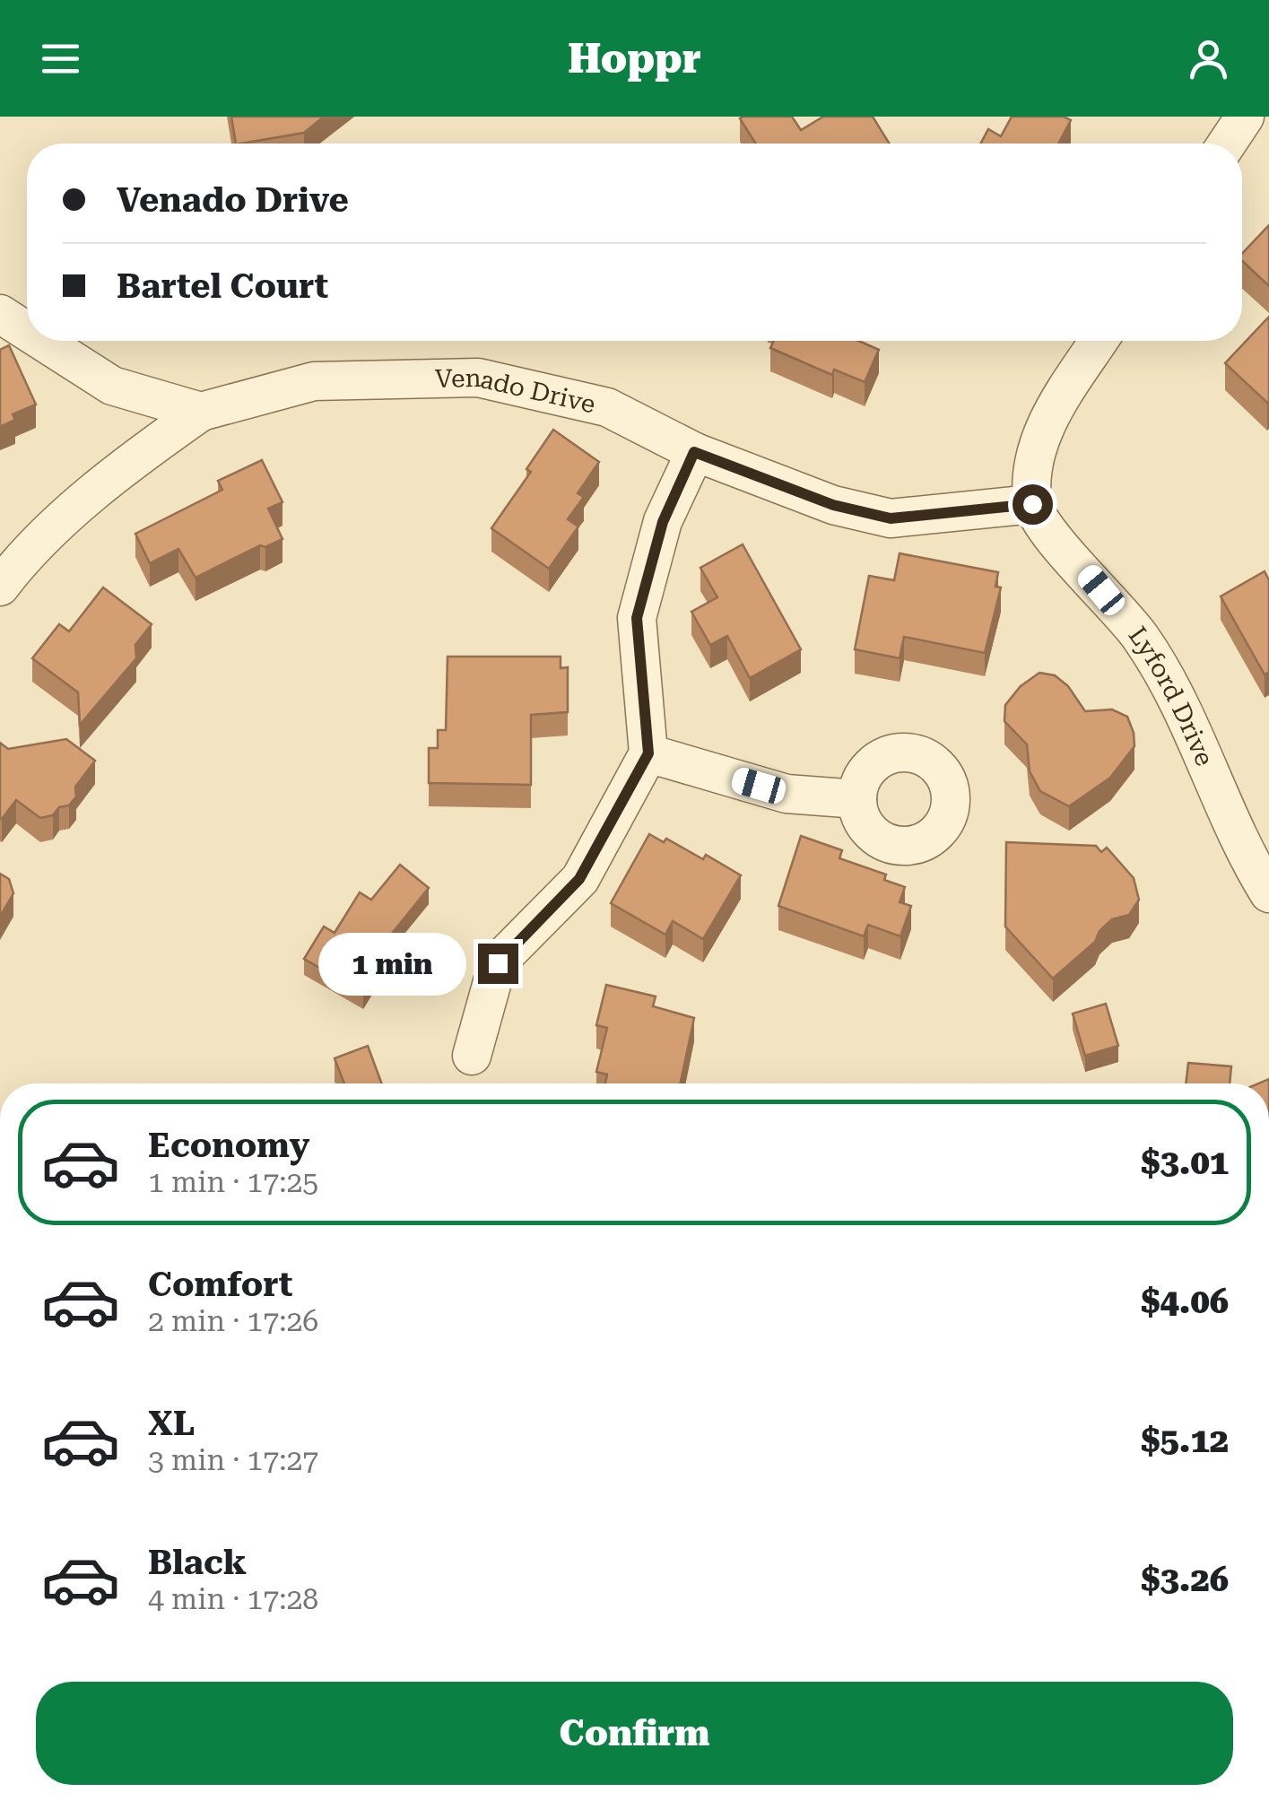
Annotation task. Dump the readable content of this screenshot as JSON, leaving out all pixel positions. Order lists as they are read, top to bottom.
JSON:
{
  "streets": {
    "street": ["Venado Drive", "Lyford Drive"]
  },
  "crossings": [
    ["Venado Drive", "Lyford Drive"]
  ],
  "page": {
    "header": "Hoppr",
    "banner": ["Venado Drive", "Bartel Court"],
    "bubble": "1 min",
    "list": [
      {
        "name": "Economy",
        "note": "1 min · 17:25",
        "value": "$3.01"
      },
      {
        "name": "Comfort",
        "note": "2 min · 17:26",
        "value": "$4.06"
      },
      {
        "name": "XL",
        "note": "3 min · 17:27",
        "value": "$5.12"
      },
      {
        "name": "Black",
        "note": "4 min · 17:28",
        "value": "$3.26"
      }
    ],
    "buttons": "Confirm"
  }
}
